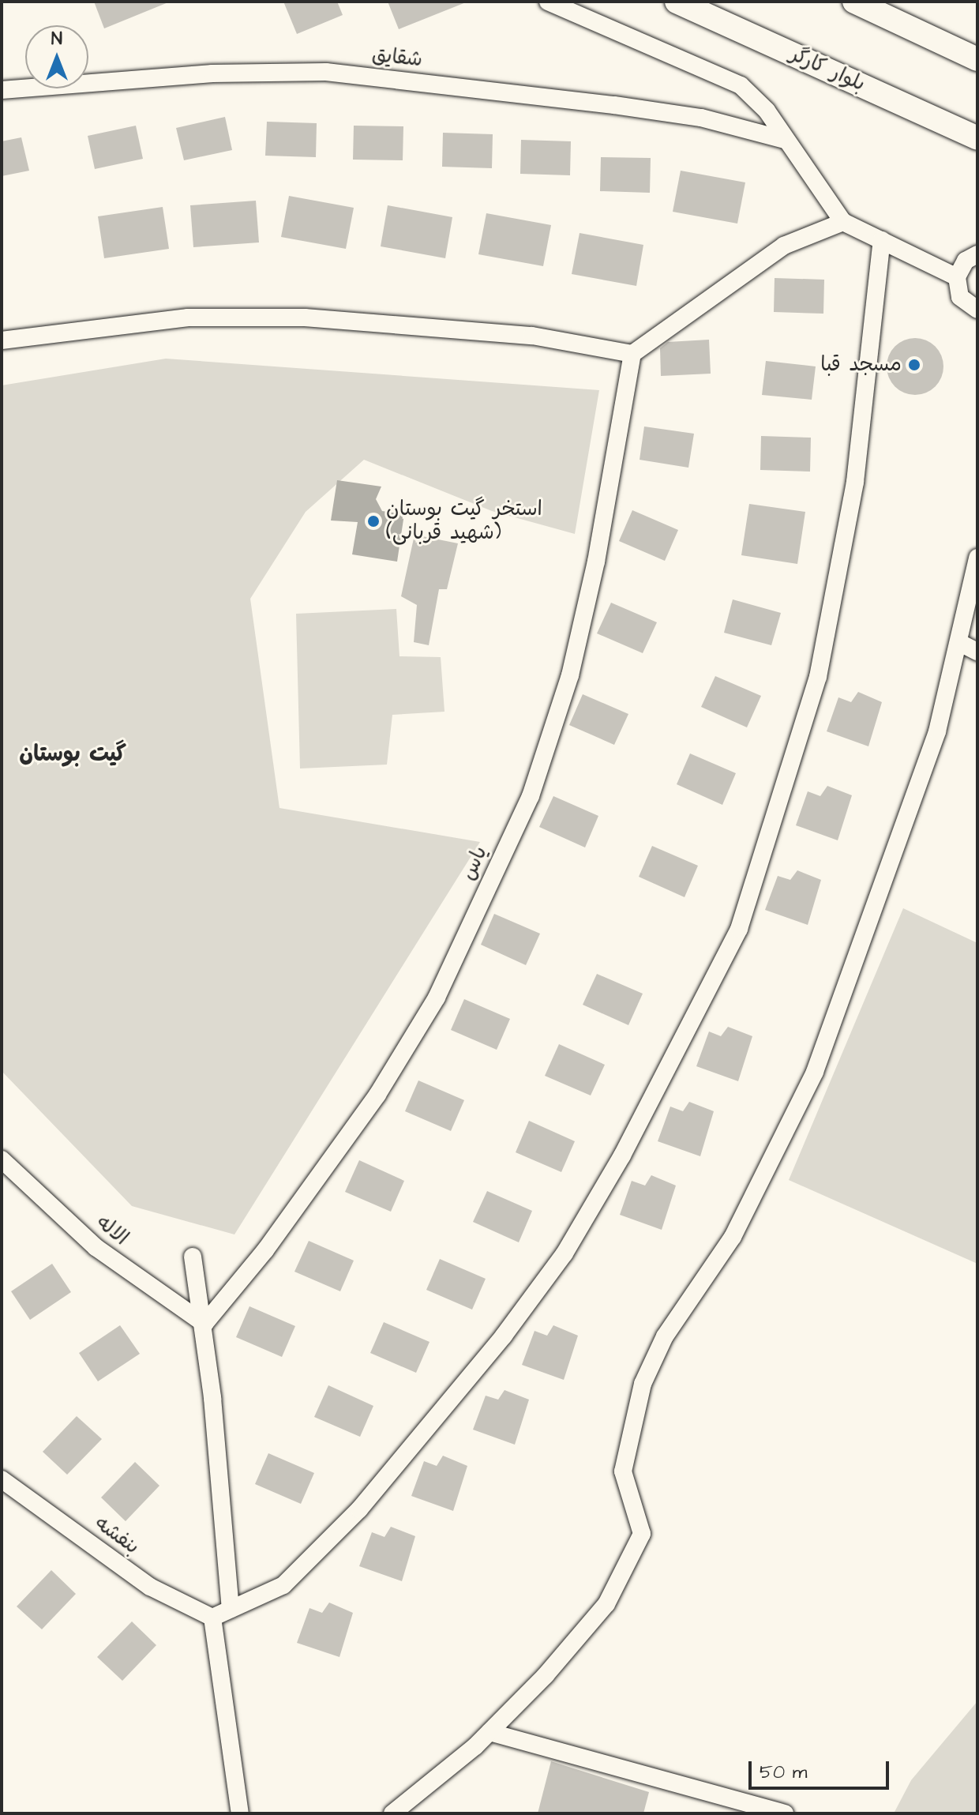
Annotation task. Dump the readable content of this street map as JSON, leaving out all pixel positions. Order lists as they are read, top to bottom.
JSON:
{
  "streets": {
    "main road": ["بلوار کارگر"],
    "street": [
      "شقایق",
      "یاس",
      "الاله",
      "بنفشه"
    ]
  },
  "crossings": [
    ["یاس", "الاله"]
  ],
  "districts": ["گیت بوستان"],
  "places": ["مسجد قبا", "استخر گیت بوستان (شهید قربانی)"],
  "scale_bar": "50 m",
  "north": "top"
}
